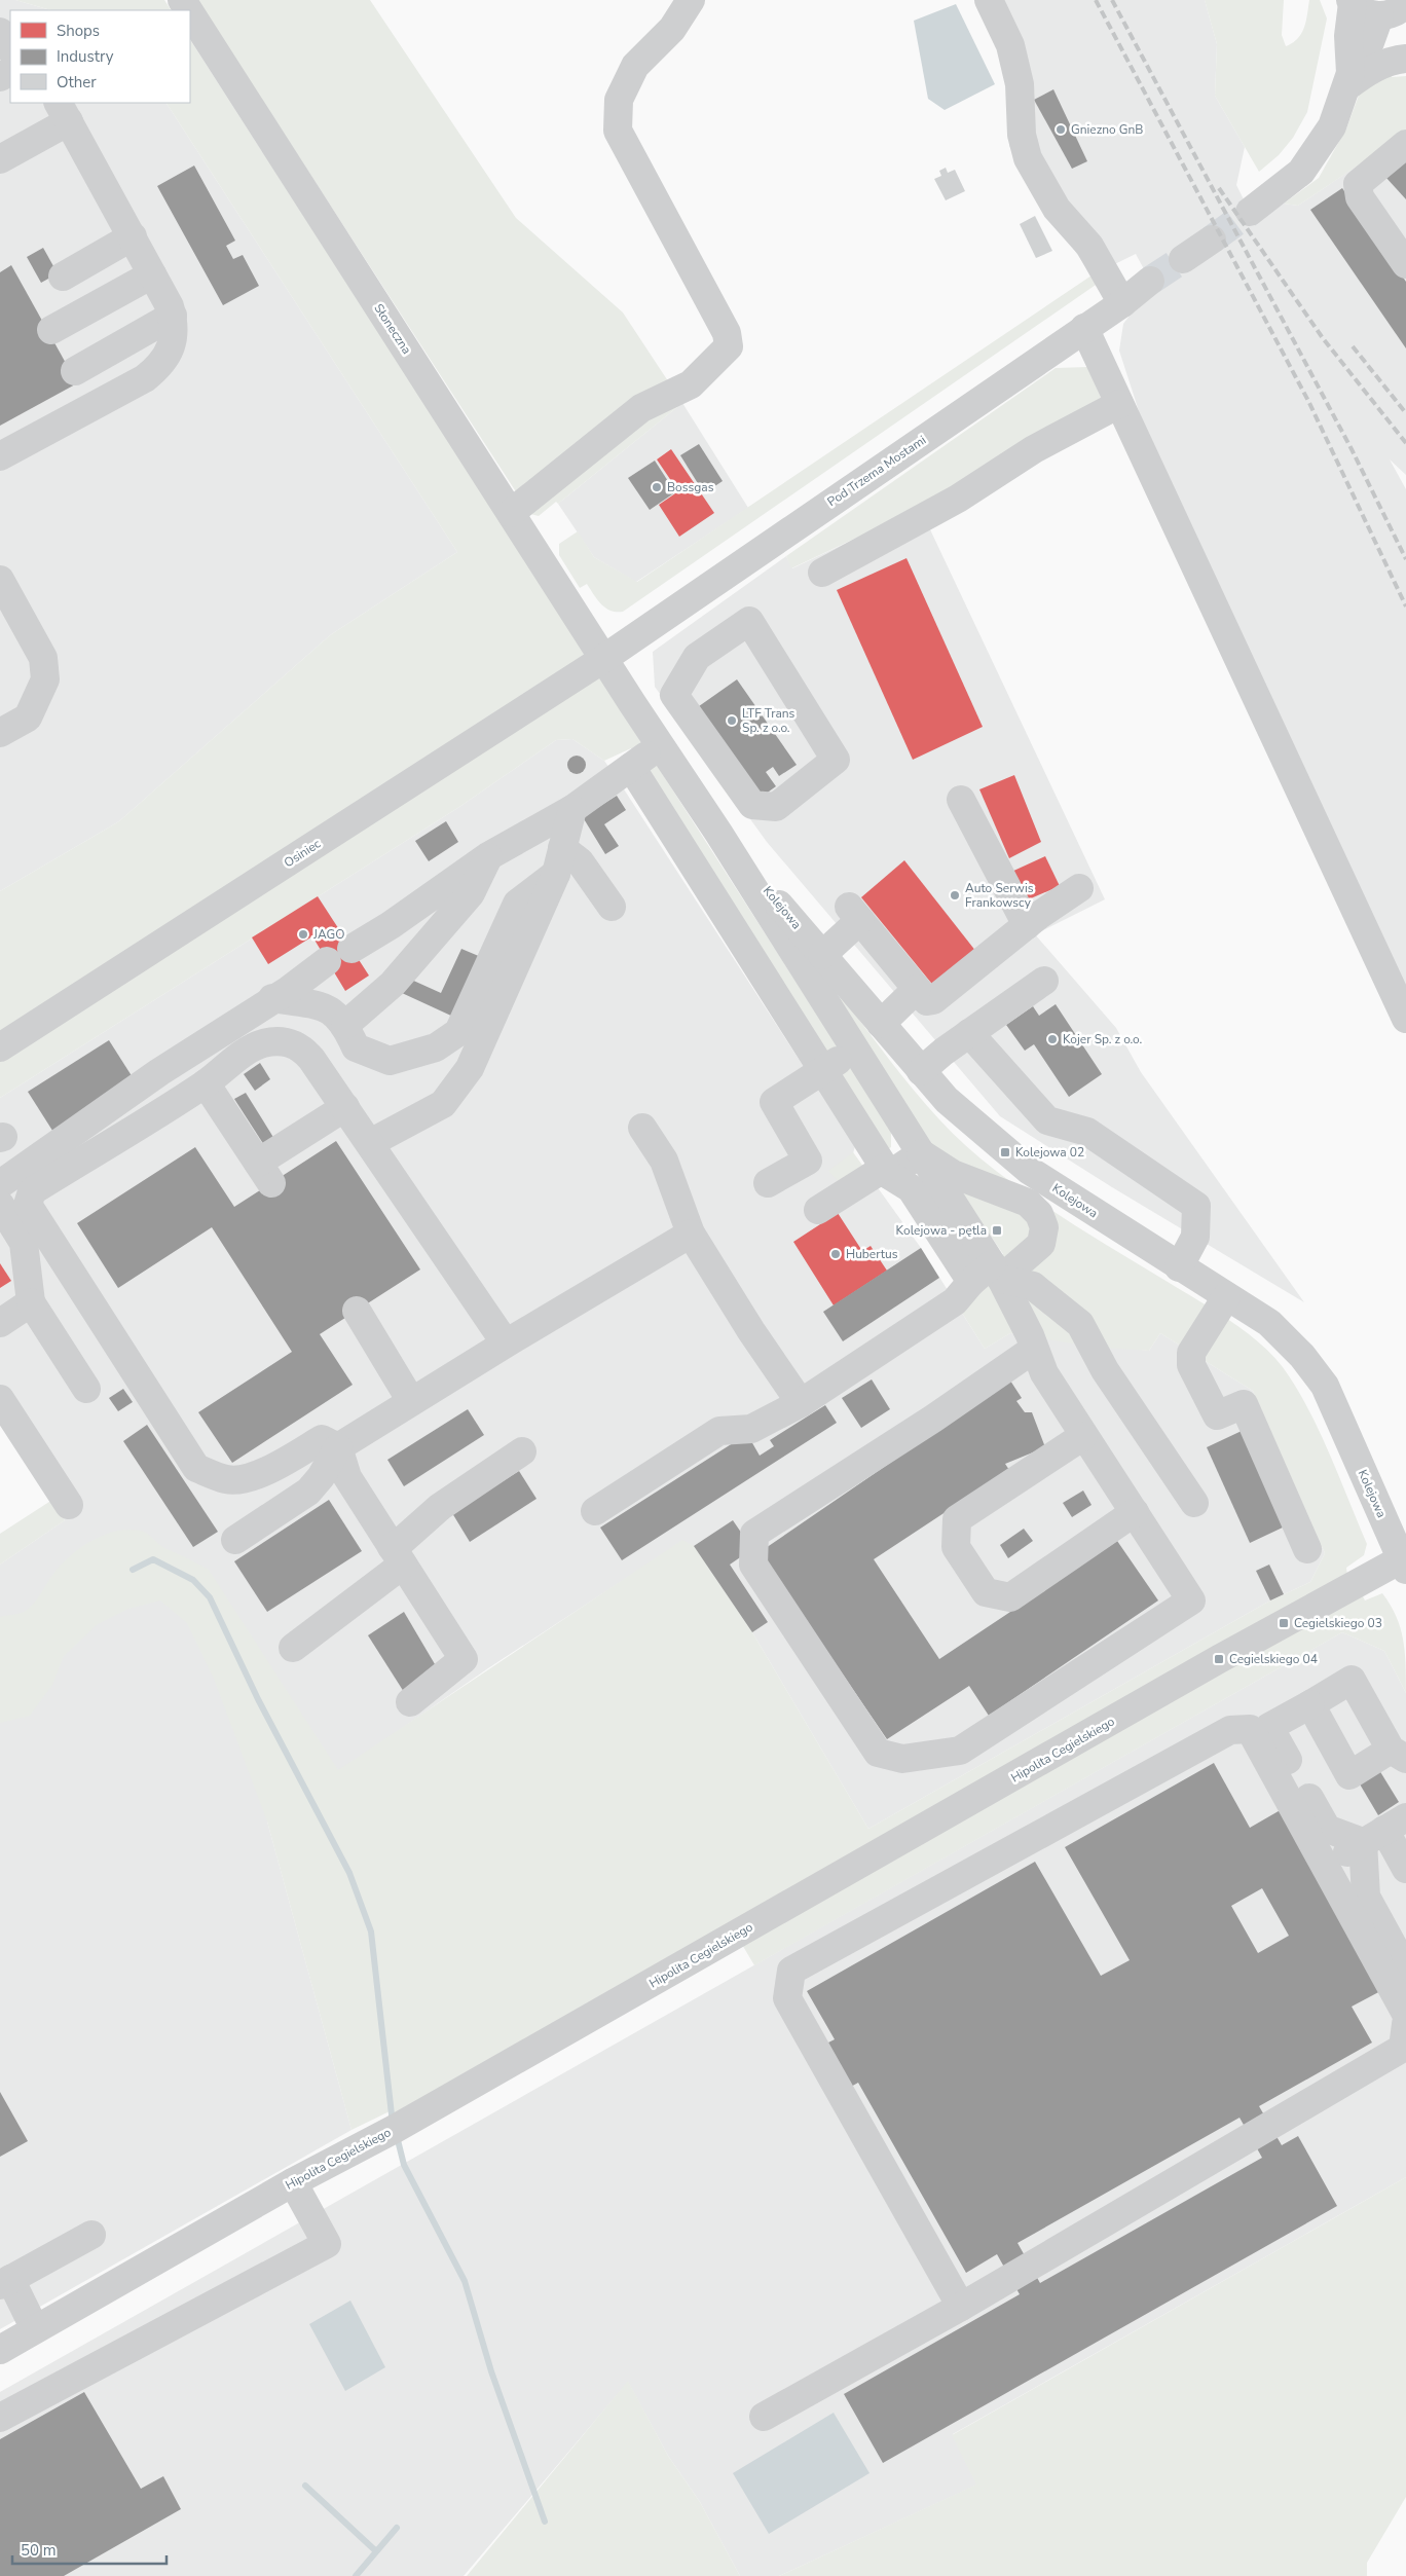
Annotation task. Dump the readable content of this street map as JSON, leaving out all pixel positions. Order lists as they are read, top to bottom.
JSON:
{
  "streets": {
    "street": [
      "Słoneczna",
      "Pod Trzema Mostami",
      "Osiniec",
      "Kolejowa",
      "Hipolita Cegielskiego"
    ]
  },
  "crossings": [
    ["Słoneczna", "Pod Trzema Mostami"],
    ["Słoneczna", "Osiniec"],
    ["Słoneczna", "Kolejowa"],
    ["Pod Trzema Mostami", "Osiniec"],
    ["Pod Trzema Mostami", "Kolejowa"],
    ["Osiniec", "Kolejowa"],
    ["Kolejowa", "Hipolita Cegielskiego"]
  ],
  "places": {
    "other": [
      "Gniezno GnB",
      "Bossgas",
      "LTF Trans Sp. z o.o.",
      "Auto Serwis Frankowscy",
      "JAGO",
      "Kojer Sp. z o.o.",
      "Hubertus"
    ],
    "transit": [
      "Kolejowa 02",
      "Kolejowa - pętla",
      "Cegielskiego 03",
      "Cegielskiego 04"
    ]
  },
  "legend": ["Shops", "Industry", "Other"],
  "scale_bar": "50 m"
}
